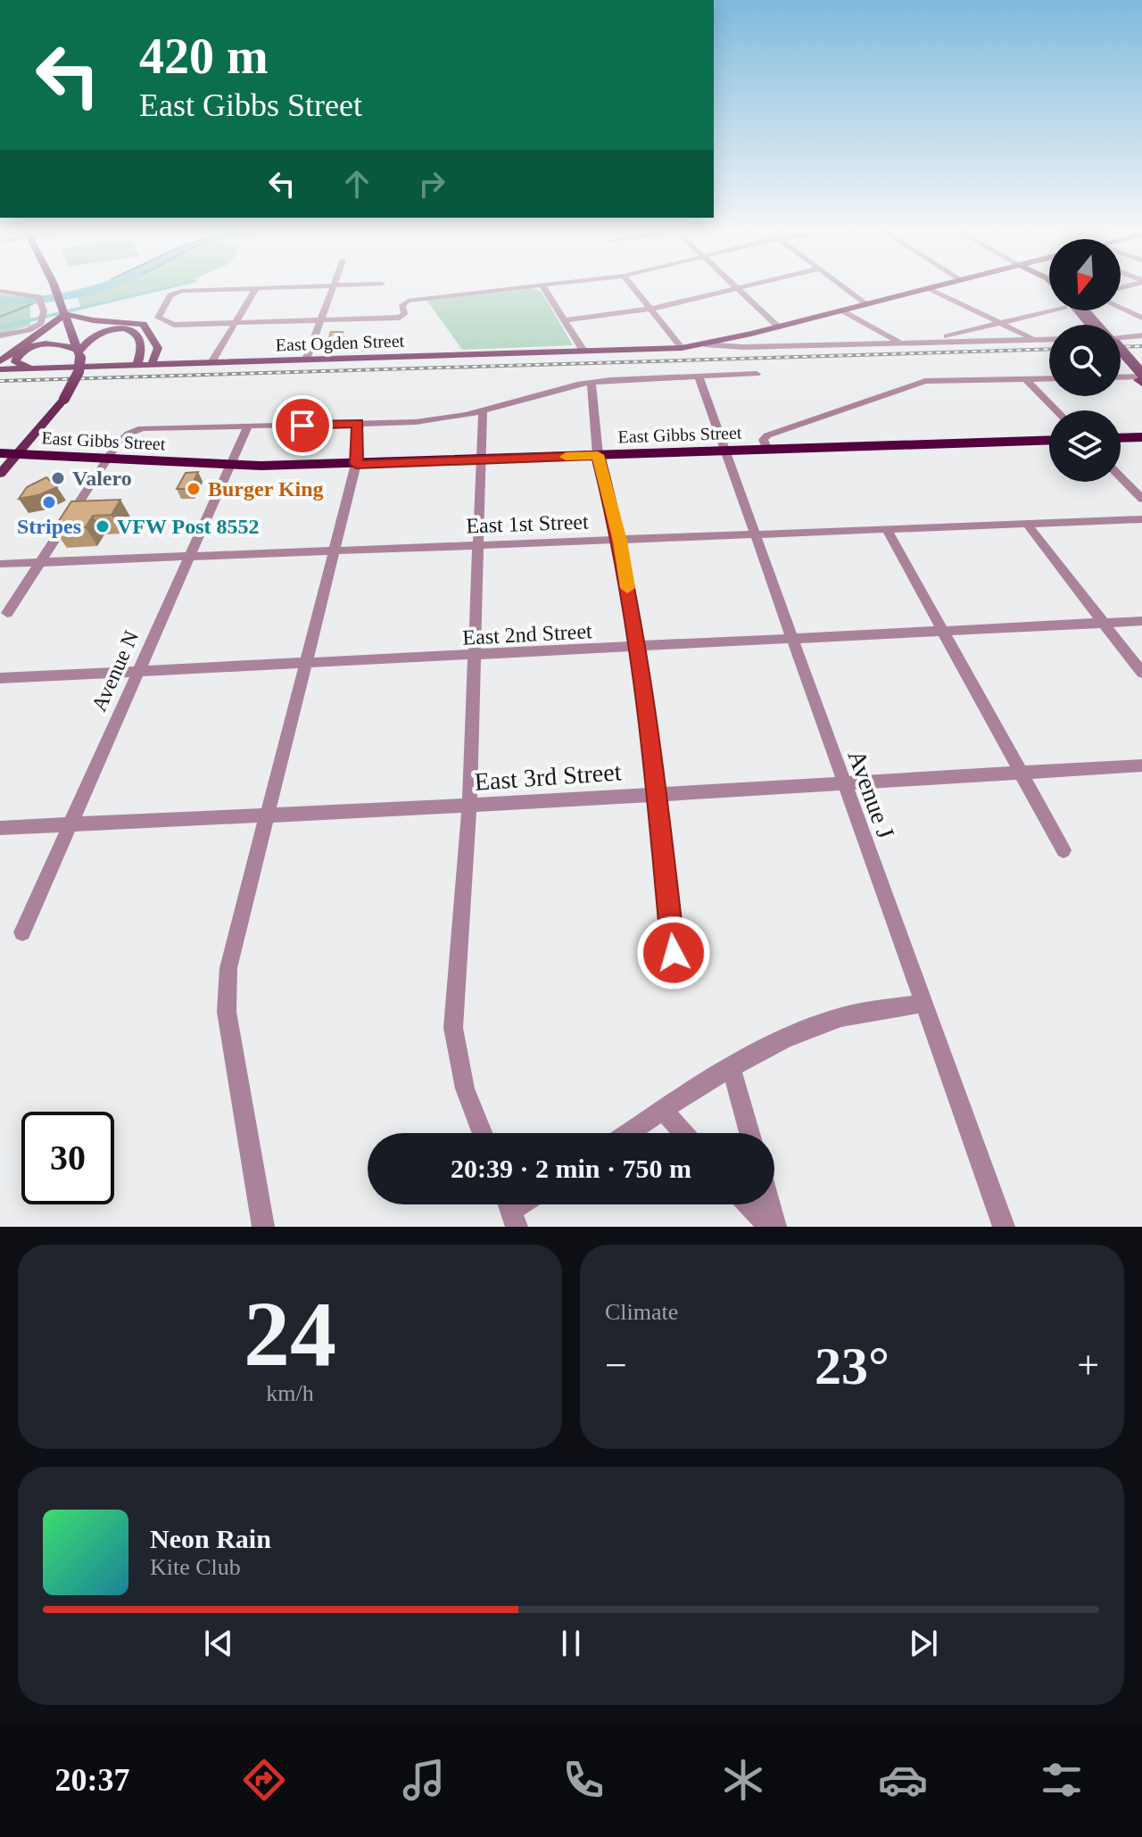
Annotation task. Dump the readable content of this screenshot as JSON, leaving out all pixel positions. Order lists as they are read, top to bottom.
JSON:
{
  "streets": {
    "highway": ["East Gibbs Street"],
    "main road": ["East Ogden Street"],
    "street": [
      "East 1st Street",
      "East 2nd Street",
      "Avenue N",
      "East 3rd Street",
      "Avenue J"
    ]
  },
  "crossings": [
    ["East Gibbs Street", "Avenue N"],
    ["East Gibbs Street", "Avenue J"],
    ["East 1st Street", "Avenue N"],
    ["East 1st Street", "Avenue J"],
    ["East 2nd Street", "Avenue N"],
    ["East 2nd Street", "Avenue J"],
    ["Avenue N", "East 3rd Street"],
    ["East 3rd Street", "Avenue J"]
  ],
  "places": [
    "Valero",
    "Burger King",
    "Stripes",
    "VFW Post 8552"
  ],
  "north": "bottom",
  "page": {
    "turn": ["420 m", "East Gibbs Street"],
    "limit": "30",
    "trip": "20:39 · 2 min · 750 m",
    "tile": [
      ["24", "km/h"],
      "Climate"
    ],
    "heat": ["−", "23°", "+"],
    "song": ["Neon Rain", "Kite Club"],
    "tabs": "20:37"
  }
}
